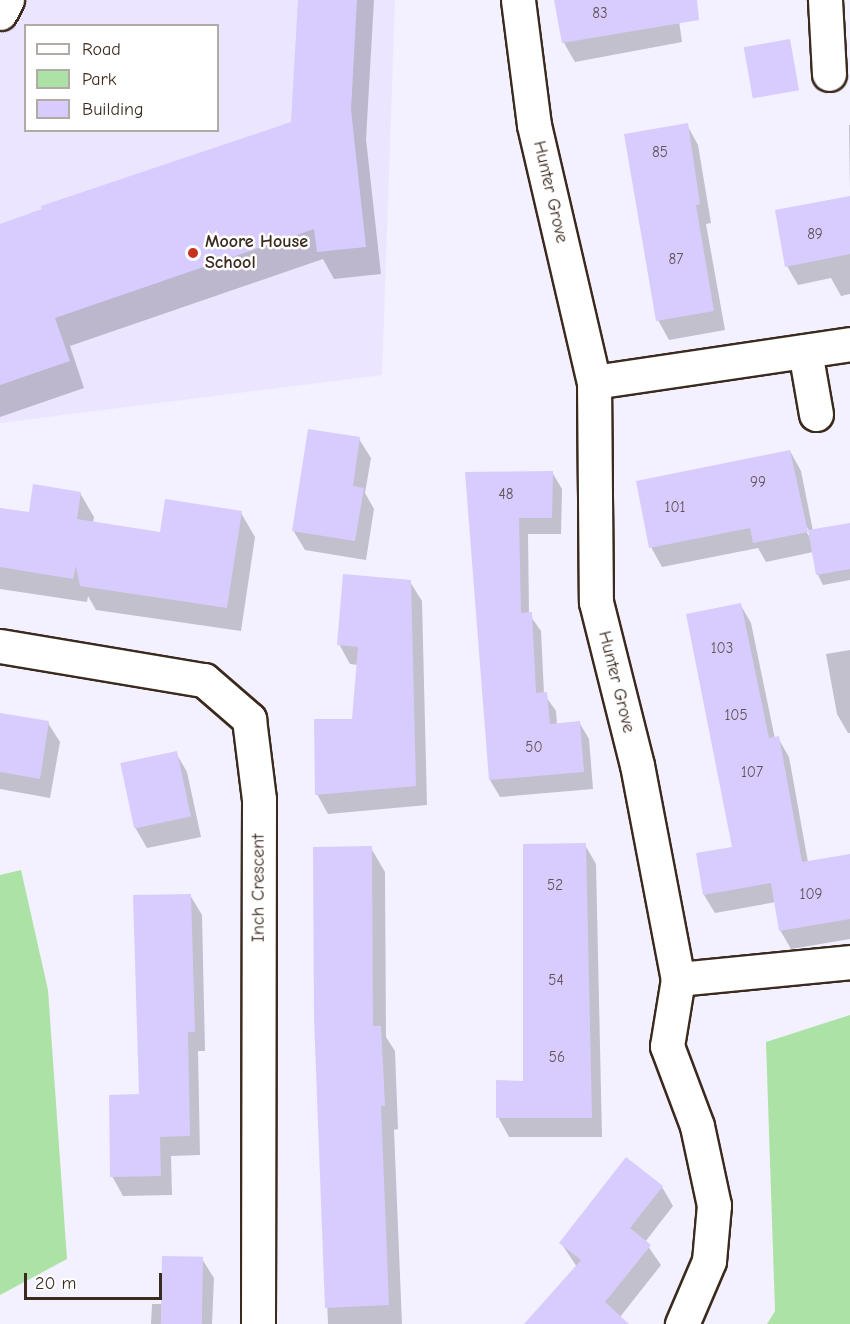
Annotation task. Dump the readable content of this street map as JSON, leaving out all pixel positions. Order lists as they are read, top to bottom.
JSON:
{
  "streets": {
    "street": ["Hunter Grove", "Inch Crescent"]
  },
  "places": ["Moore House School"],
  "house_numbers": [
    "83",
    "85",
    "89",
    "87",
    "99",
    "48",
    "101",
    "103",
    "105",
    "50",
    "107",
    "52",
    "109",
    "54",
    "56"
  ],
  "legend": ["Road", "Park", "Building"],
  "scale_bar": "20 m"
}
